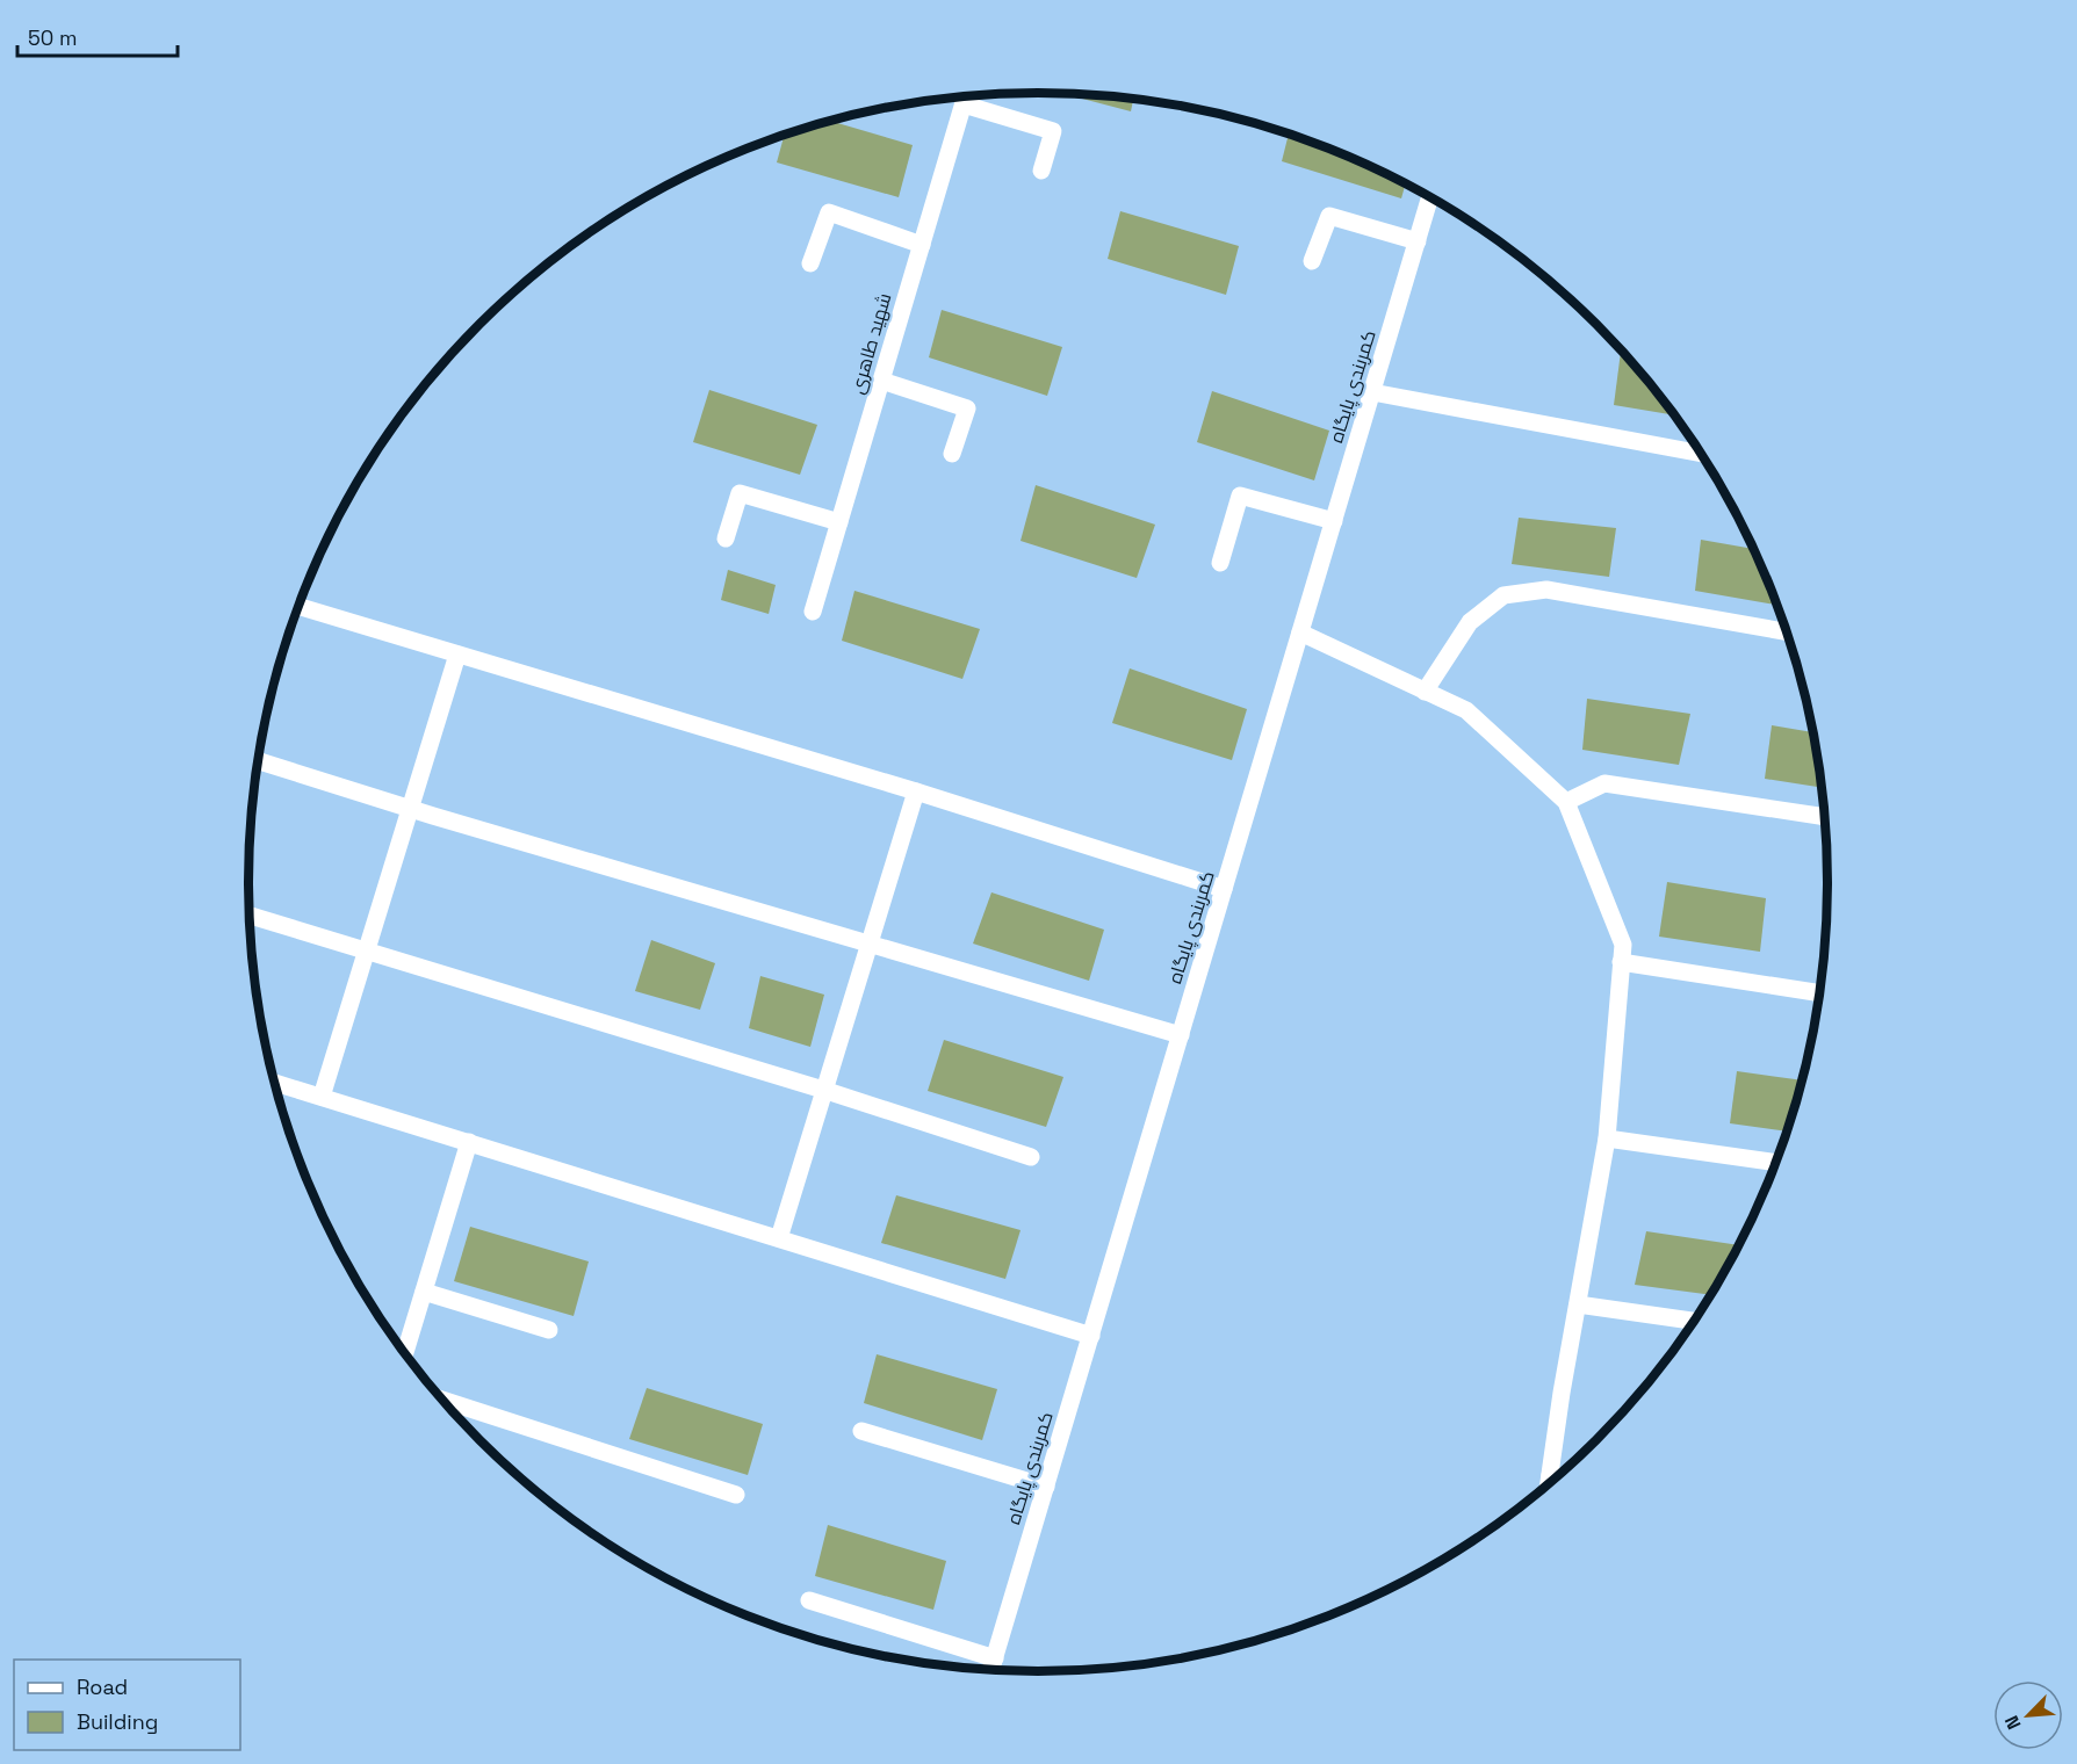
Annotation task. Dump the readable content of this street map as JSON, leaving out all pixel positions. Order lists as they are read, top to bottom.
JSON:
{
  "streets": {
    "street": ["شهید طاهری", "کمربندی پایگاه"]
  },
  "legend": ["Road", "Building"],
  "scale_bar": "50 m",
  "north": "bottom left"
}
